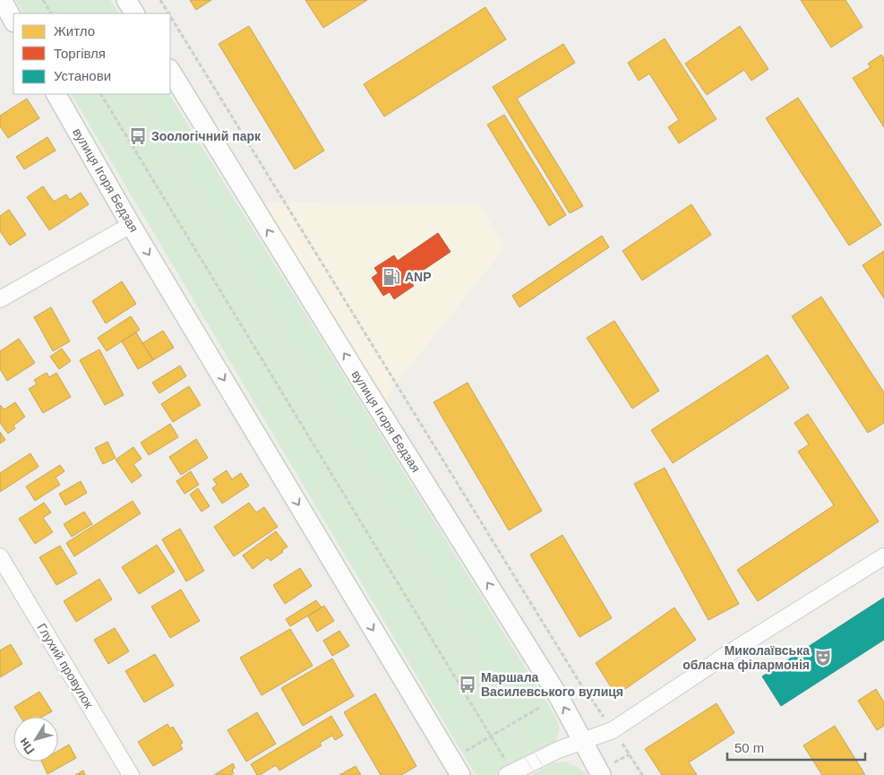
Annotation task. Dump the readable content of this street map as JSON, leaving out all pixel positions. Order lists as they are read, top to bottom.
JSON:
{
  "streets": {
    "street": ["вулиця Ігоря Бедзая", "Глухий провулок"]
  },
  "places": {
    "bus stop": ["Зоологічний парк", "Маршала Василевського вулиця"],
    "fuel station": ["ANP"],
    "theatre": ["Миколаївська обласна філармонія"]
  },
  "legend": ["Житло", "Торгівля", "Установи"],
  "scale_bar": "50 m",
  "north": "bottom left"
}
